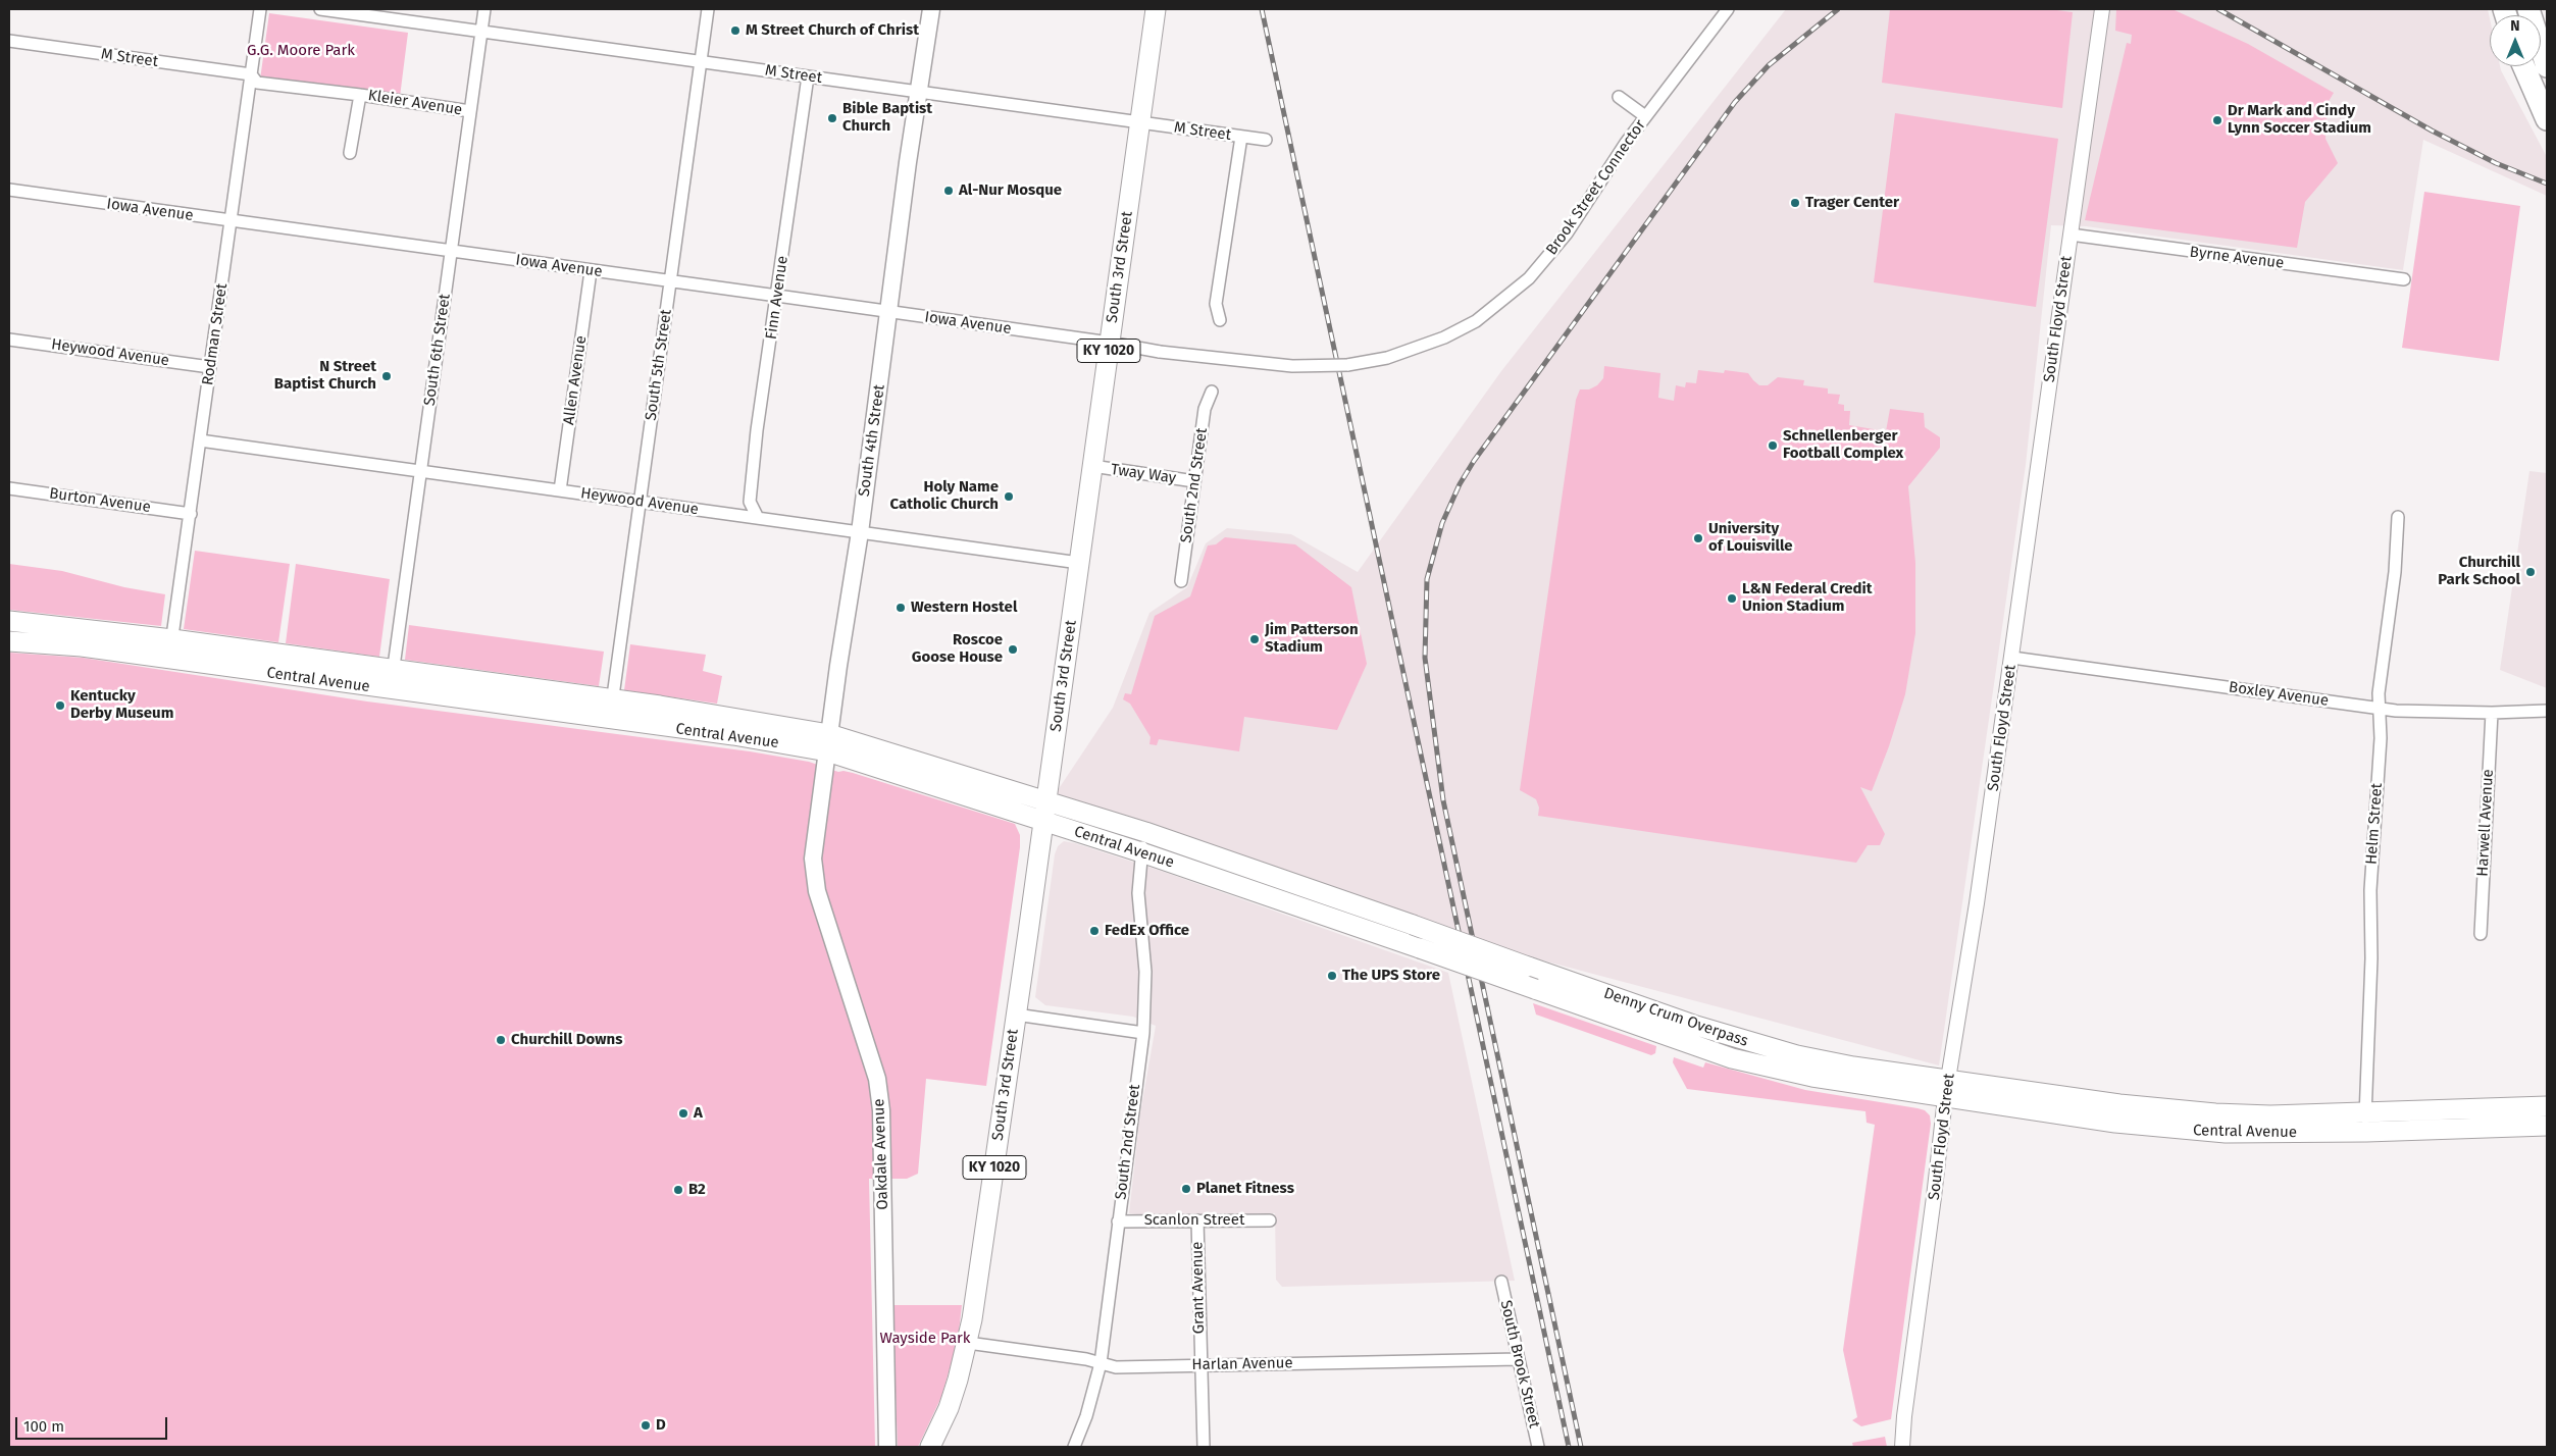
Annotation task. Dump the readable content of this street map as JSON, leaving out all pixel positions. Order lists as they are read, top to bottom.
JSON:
{
  "streets": {
    "main road": [
      "South 3rd Street",
      "KY 1020",
      "South 4th Street",
      "Central Avenue",
      "Denny Crum Overpass",
      "Oakdale Avenue"
    ],
    "street": [
      "M Street",
      "Kleier Avenue",
      "Brook Street Connector",
      "Iowa Avenue",
      "Byrne Avenue",
      "Finn Avenue",
      "South Floyd Street",
      "Rodman Street",
      "South 6th Street",
      "Heywood Avenue",
      "South 5th Street",
      "Allen Avenue",
      "Tway Way",
      "South 2nd Street",
      "Burton Avenue",
      "Boxley Avenue",
      "Harwell Avenue",
      "Helm Street",
      "Scanlon Street",
      "Grant Avenue",
      "Harlan Avenue",
      "South Brook Street"
    ]
  },
  "crossings": [
    ["M Street", "Kleier Avenue"],
    ["M Street", "South 3rd Street"],
    ["M Street", "Finn Avenue"],
    ["M Street", "Rodman Street"],
    ["M Street", "South 6th Street"],
    ["M Street", "South 5th Street"],
    ["M Street", "South 4th Street"],
    ["Kleier Avenue", "Rodman Street"],
    ["Kleier Avenue", "South 6th Street"],
    ["Brook Street Connector", "Iowa Avenue"],
    ["Brook Street Connector", "South 3rd Street"],
    ["Iowa Avenue", "South 3rd Street"],
    ["Iowa Avenue", "Finn Avenue"],
    ["Iowa Avenue", "Rodman Street"],
    ["Iowa Avenue", "South 6th Street"],
    ["Iowa Avenue", "South 5th Street"],
    ["Iowa Avenue", "Allen Avenue"],
    ["Iowa Avenue", "South 4th Street"],
    ["Byrne Avenue", "South Floyd Street"],
    ["South 3rd Street", "KY 1020"],
    ["South 3rd Street", "Heywood Avenue"],
    ["South 3rd Street", "Tway Way"],
    ["South 3rd Street", "Central Avenue"],
    ["South 3rd Street", "Harlan Avenue"],
    ["Finn Avenue", "Heywood Avenue"],
    ["South Floyd Street", "Central Avenue"],
    ["South Floyd Street", "Boxley Avenue"],
    ["South Floyd Street", "Denny Crum Overpass"],
    ["Rodman Street", "Heywood Avenue"],
    ["Rodman Street", "Burton Avenue"],
    ["Rodman Street", "Central Avenue"],
    ["South 6th Street", "Heywood Avenue"],
    ["South 6th Street", "Central Avenue"],
    ["KY 1020", "Harlan Avenue"],
    ["Heywood Avenue", "South 5th Street"],
    ["Heywood Avenue", "Allen Avenue"],
    ["Heywood Avenue", "South 4th Street"],
    ["South 5th Street", "Central Avenue"],
    ["South 4th Street", "Central Avenue"],
    ["South 4th Street", "Oakdale Avenue"],
    ["Tway Way", "South 2nd Street"],
    ["South 2nd Street", "Central Avenue"],
    ["South 2nd Street", "Scanlon Street"],
    ["South 2nd Street", "Harlan Avenue"],
    ["Central Avenue", "Helm Street"],
    ["Central Avenue", "Denny Crum Overpass"],
    ["Boxley Avenue", "Harwell Avenue"],
    ["Boxley Avenue", "Helm Street"],
    ["Scanlon Street", "Grant Avenue"],
    ["Grant Avenue", "Harlan Avenue"],
    ["Harlan Avenue", "South Brook Street"]
  ],
  "parks": ["G.G. Moore Park", "Wayside Park"],
  "places": [
    "M Street Church of Christ",
    "Bible Baptist Church",
    "Dr Mark and Cindy Lynn Soccer Stadium",
    "Al-Nur Mosque",
    "Trager Center",
    "N Street Baptist Church",
    "Schnellenberger Football Complex",
    "Holy Name Catholic Church",
    "University of Louisville",
    "Churchill Park School",
    "L&N Federal Credit Union Stadium",
    "Western Hostel",
    "Jim Patterson Stadium",
    "Roscoe Goose House",
    "Kentucky Derby Museum",
    "FedEx Office",
    "The UPS Store",
    "Churchill Downs",
    "A",
    "Planet Fitness",
    "B2",
    "D"
  ],
  "scale_bar": "100 m",
  "north": "top"
}
